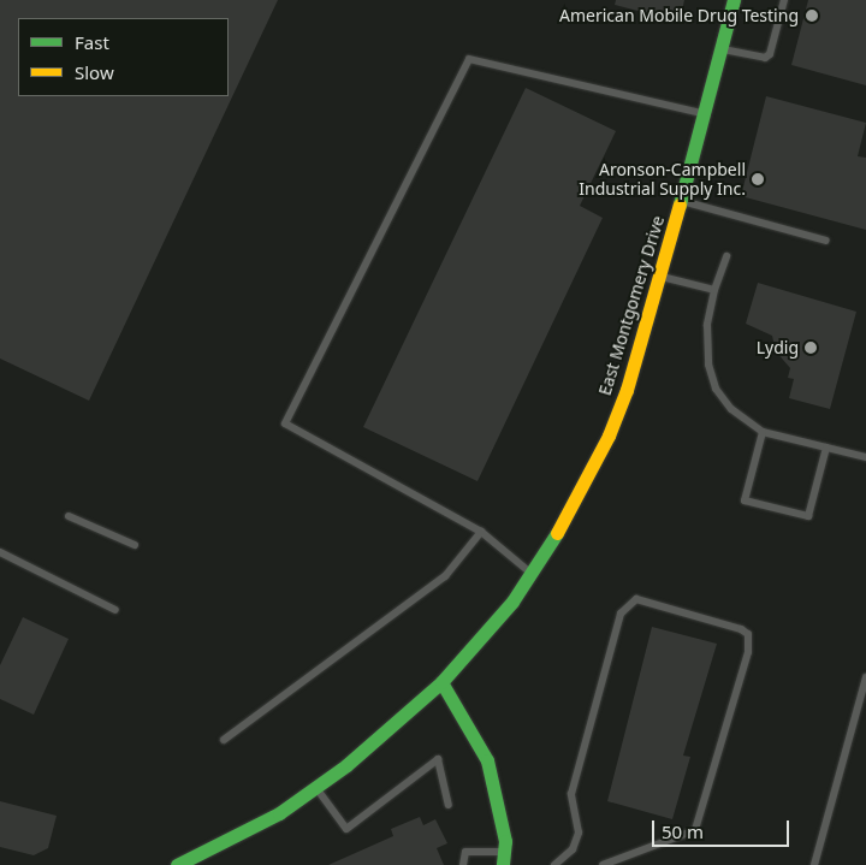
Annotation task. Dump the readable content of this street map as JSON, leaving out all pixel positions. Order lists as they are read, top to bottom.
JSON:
{
  "streets": {
    "main road": ["East Montgomery Drive"]
  },
  "places": ["American Mobile Drug Testing", "Aronson-Campbell Industrial Supply Inc.", "Lydig"],
  "legend": ["Fast", "Slow"],
  "scale_bar": "50 m"
}
